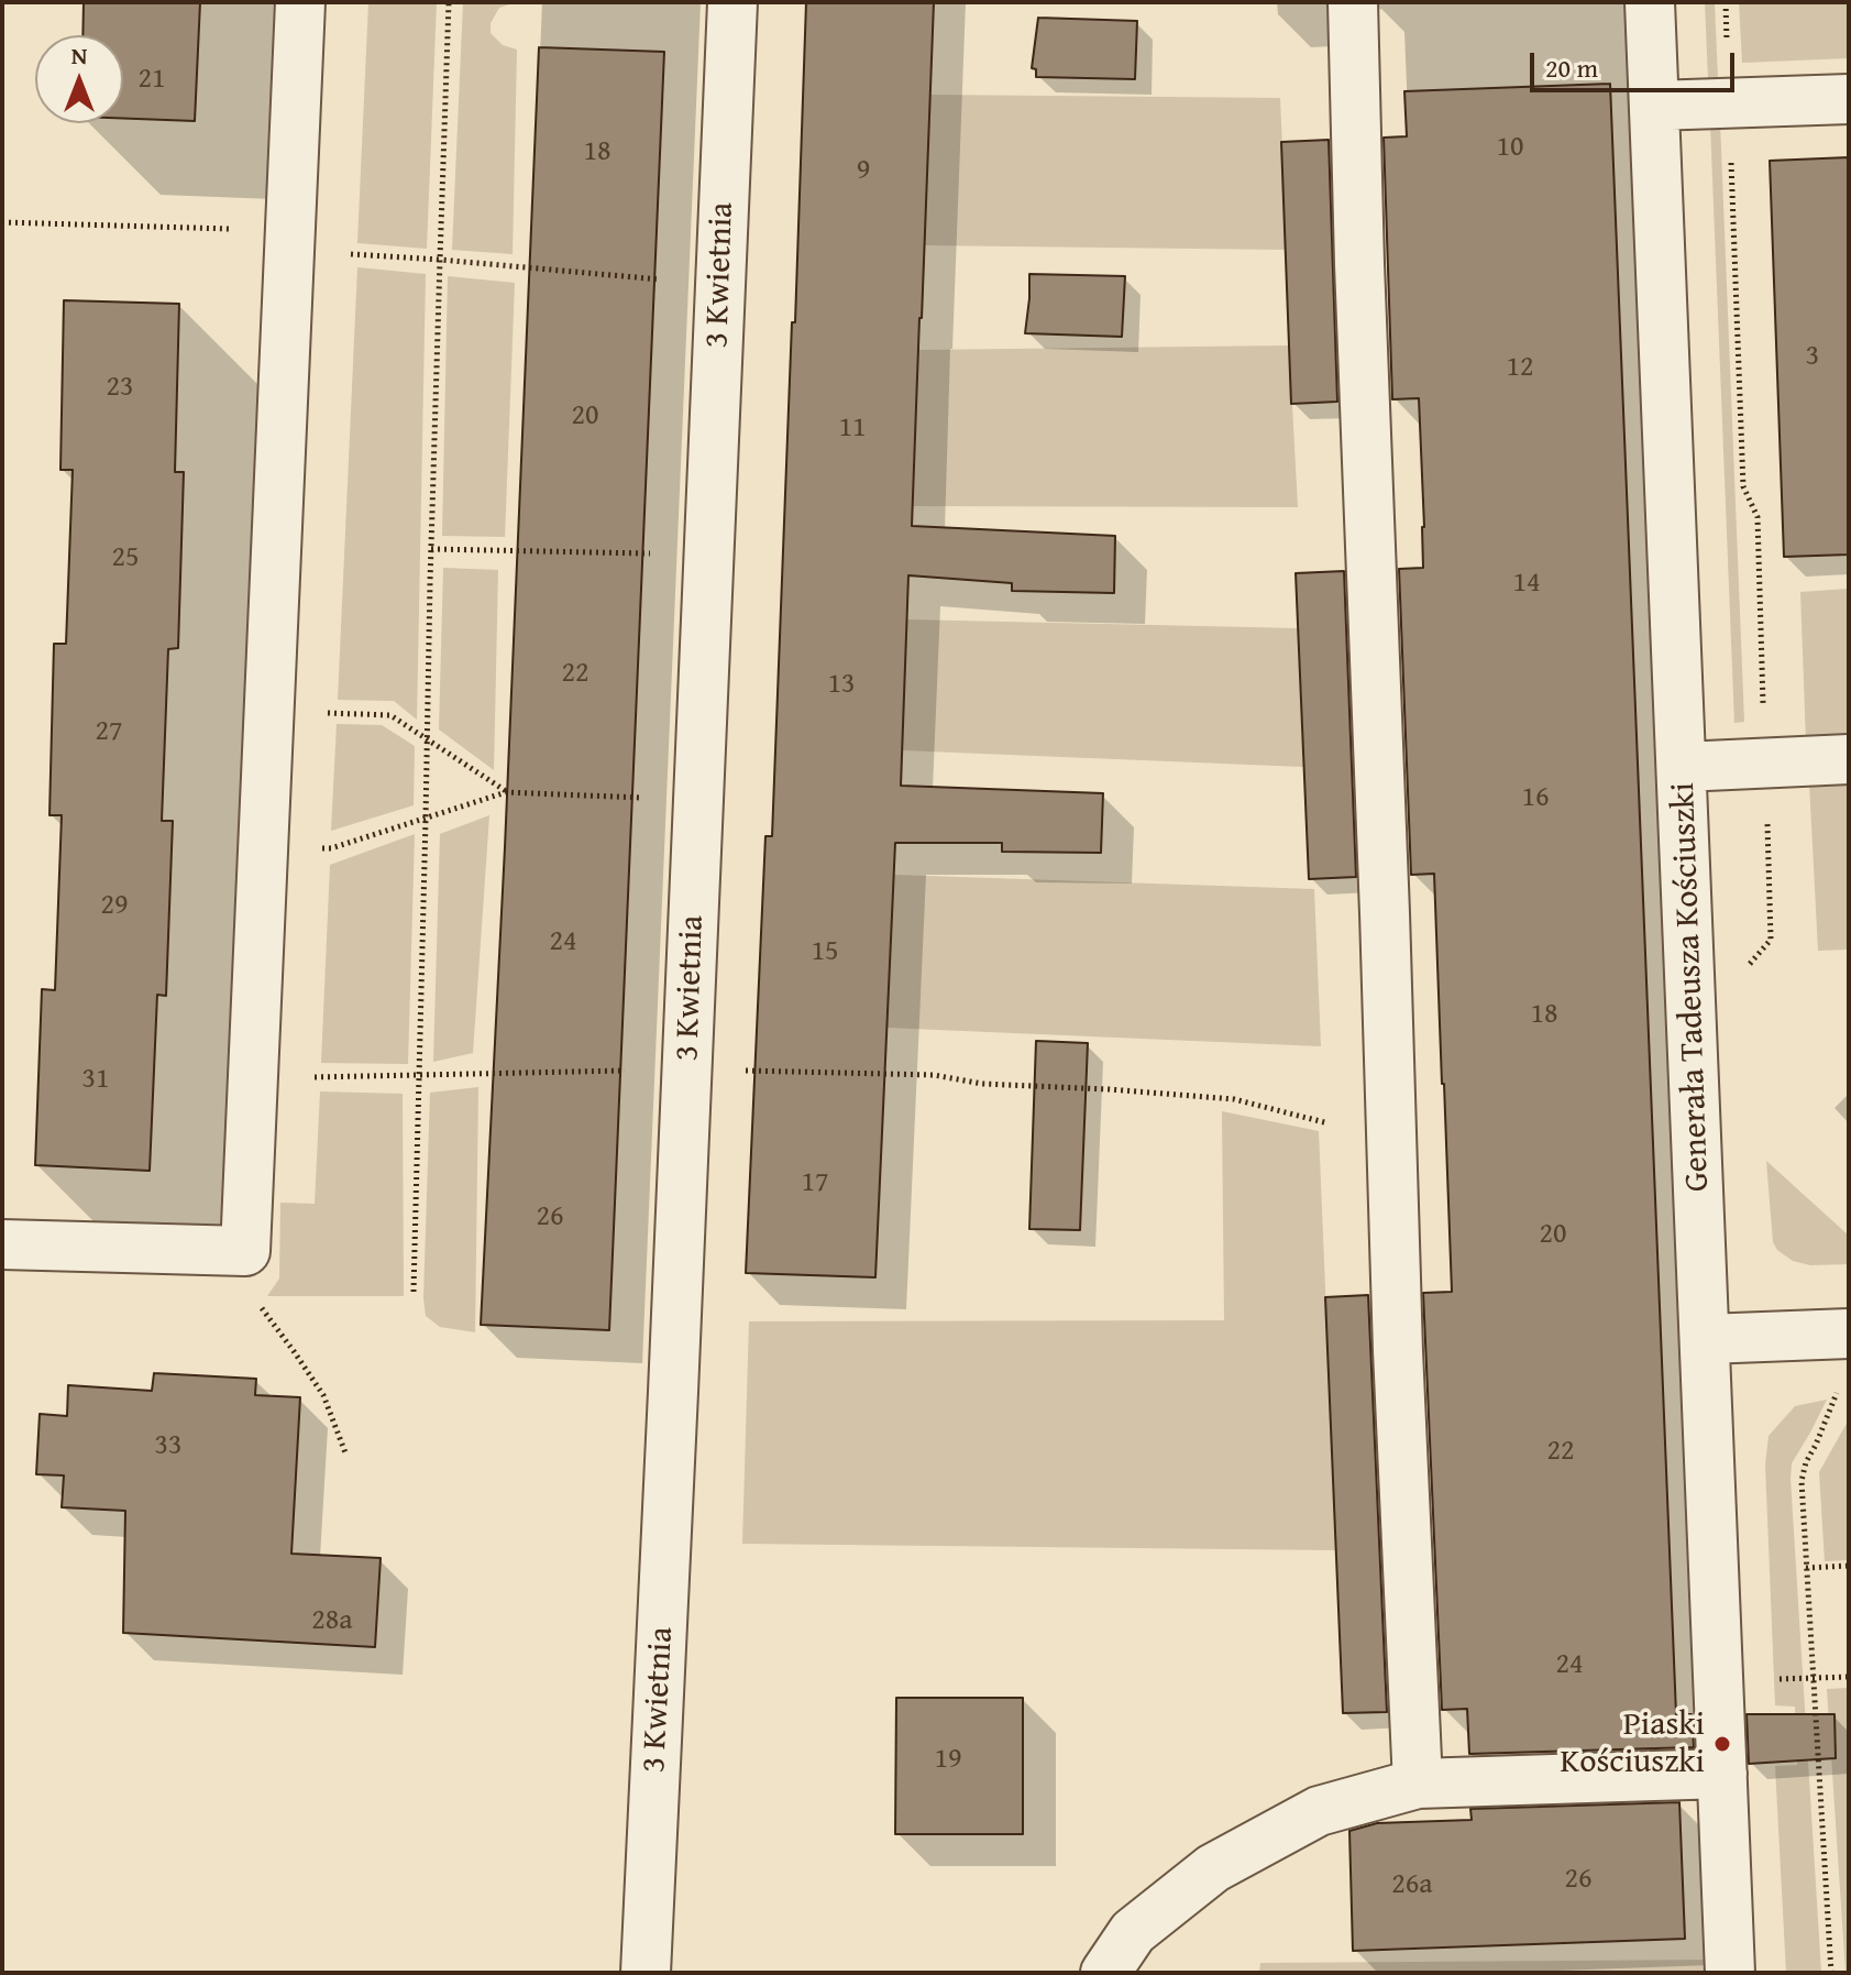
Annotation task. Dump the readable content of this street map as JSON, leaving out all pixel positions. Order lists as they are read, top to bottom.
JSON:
{
  "streets": {
    "street": ["3 Kwietnia", "Generała Tadeusza Kościuszki"]
  },
  "places": ["Piaski Kościuszki"],
  "house_numbers": [
    "21",
    "10",
    "18",
    "9",
    "3",
    "12",
    "23",
    "20",
    "11",
    "25",
    "14",
    "22",
    "13",
    "27",
    "16",
    "29",
    "24",
    "15",
    "18",
    "31",
    "17",
    "26",
    "20",
    "33",
    "22",
    "28a",
    "24",
    "19",
    "26",
    "26a"
  ],
  "scale_bar": "20 m",
  "north": "top"
}
